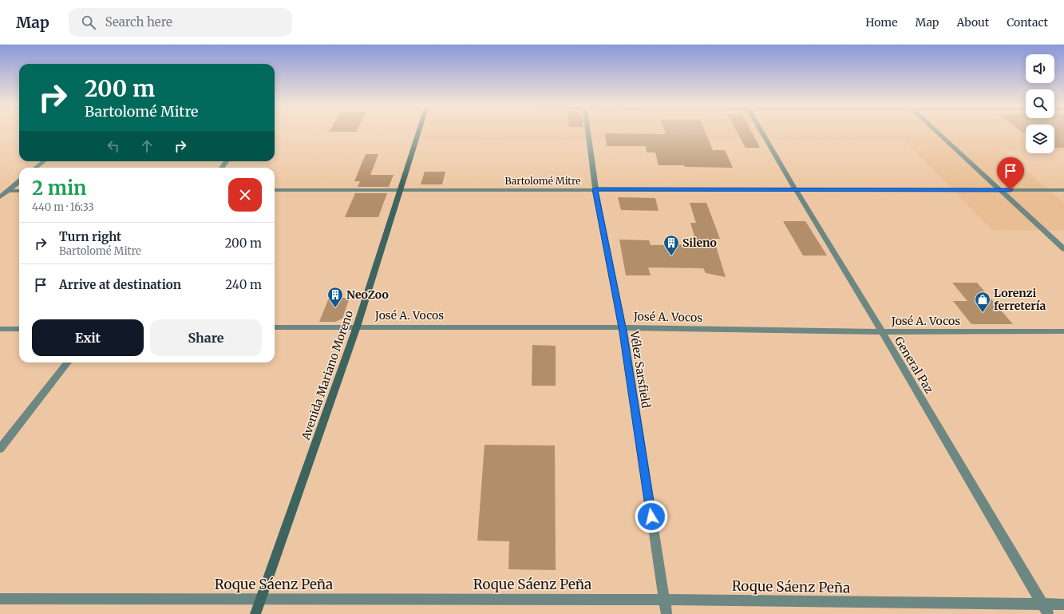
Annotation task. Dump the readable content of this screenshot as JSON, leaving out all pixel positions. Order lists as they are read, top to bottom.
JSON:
{
  "streets": {
    "main road": ["Avenida Mariano Moreno"],
    "street": [
      "Bartolomé Mitre",
      "José A. Vocos",
      "General Paz",
      "Vélez Sarsfield",
      "Roque Sáenz Peña"
    ]
  },
  "crossings": [
    ["Bartolomé Mitre", "General Paz"],
    ["Bartolomé Mitre", "Vélez Sarsfield"],
    ["Bartolomé Mitre", "Avenida Mariano Moreno"],
    ["José A. Vocos", "General Paz"],
    ["José A. Vocos", "Vélez Sarsfield"],
    ["José A. Vocos", "Avenida Mariano Moreno"],
    ["General Paz", "Roque Sáenz Peña"],
    ["Vélez Sarsfield", "Roque Sáenz Peña"],
    ["Avenida Mariano Moreno", "Roque Sáenz Peña"]
  ],
  "places": {
    "building": ["Sileno", "NeoZoo"],
    "shop": ["Lorenzi ferretería"]
  },
  "page": {
    "header": "Map",
    "search": "Search here",
    "nav": [
      "Home",
      "Map",
      "About",
      "Contact"
    ],
    "turn": ["200 m", "Bartolomé Mitre"],
    "heading": ["2 min", "440 m · 16:33"],
    "list": [
      {
        "name": "Turn right",
        "note": "Bartolomé Mitre",
        "value": "200 m"
      },
      {
        "name": "Arrive at destination",
        "value": "240 m"
      }
    ],
    "buttons": ["Exit", "Share"]
  }
}
